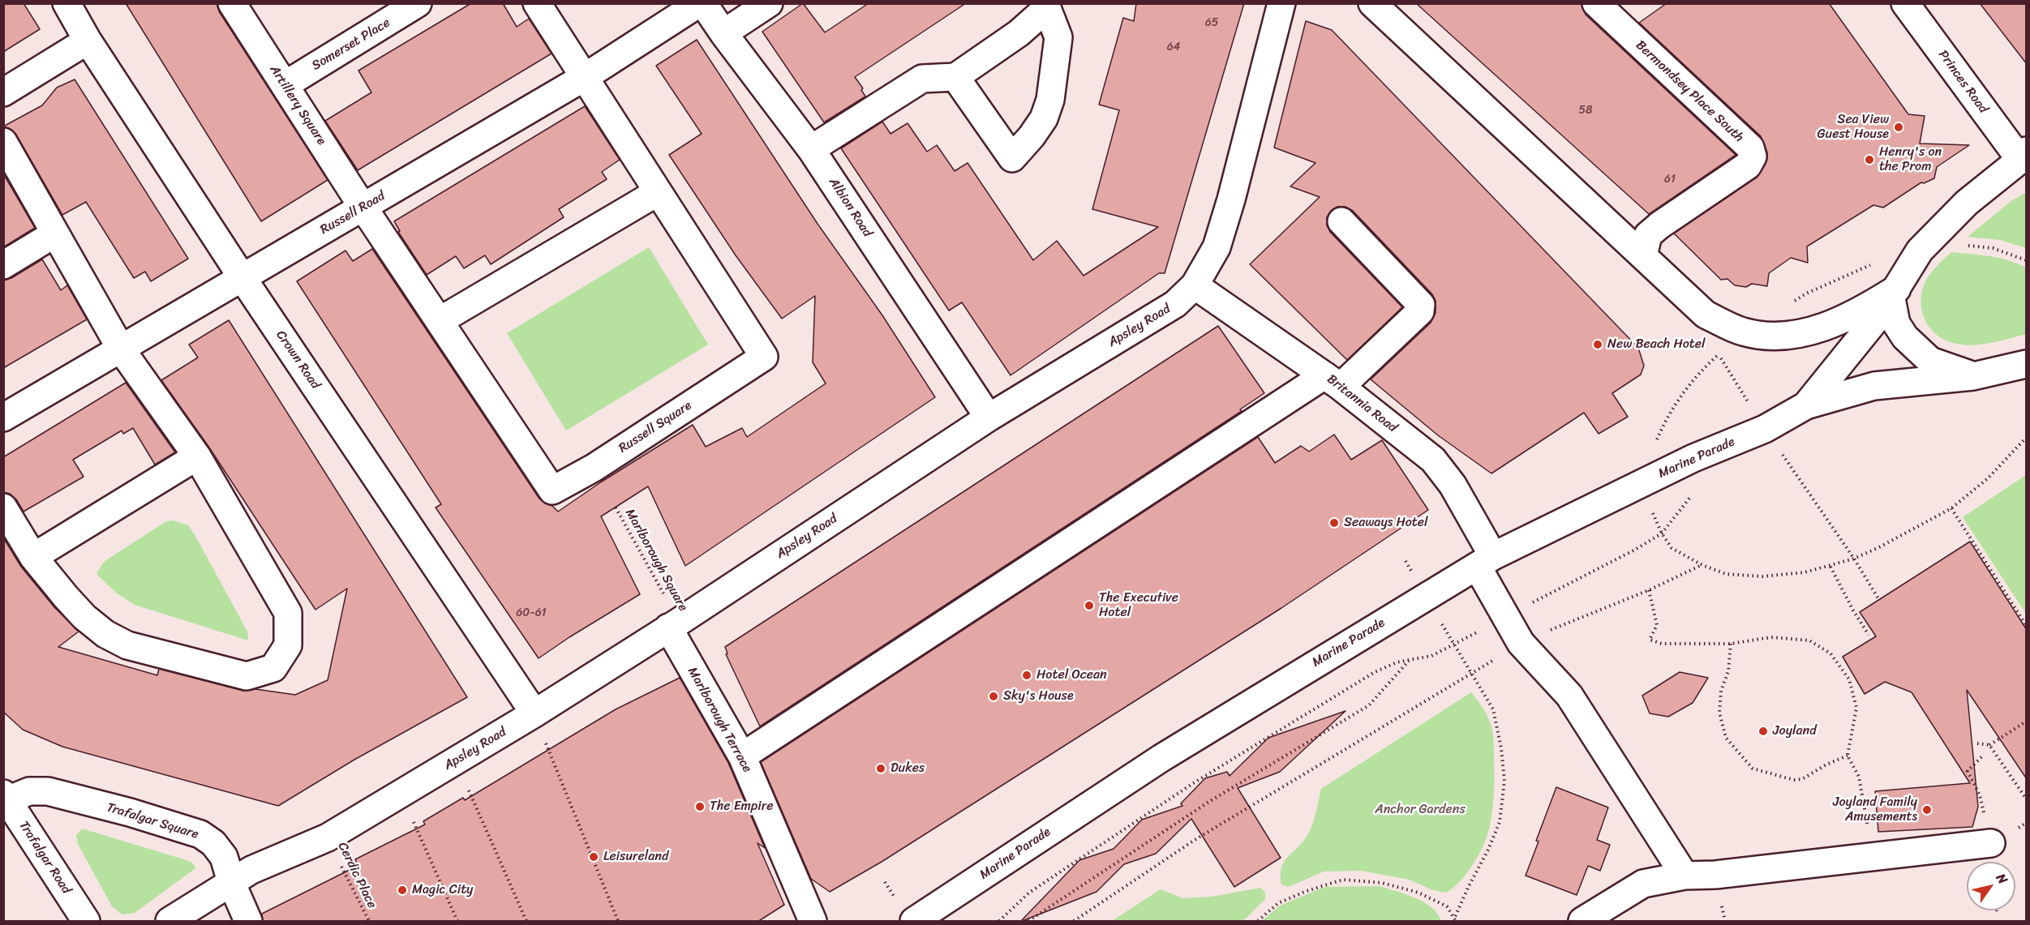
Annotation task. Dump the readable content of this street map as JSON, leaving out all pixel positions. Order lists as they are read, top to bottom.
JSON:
{
  "streets": {
    "street": [
      "Somerset Place",
      "Princes Road",
      "Bermondsey Place South",
      "Artillery Square",
      "Albion Road",
      "Russell Road",
      "Apsley Road",
      "Crown Road",
      "Britannia Road",
      "Russell Square",
      "Marine Parade",
      "Marlborough Terrace",
      "Trafalgar Square",
      "Trafalgar Road"
    ],
    "path": ["Marlborough Square", "Cerdic Place"]
  },
  "crossings": [
    ["Somerset Place", "Artillery Square"],
    ["Princes Road", "Marine Parade"],
    ["Artillery Square", "Russell Road"],
    ["Artillery Square", "Russell Square"],
    ["Albion Road", "Apsley Road"],
    ["Russell Road", "Crown Road"],
    ["Russell Road", "Russell Square"],
    ["Apsley Road", "Crown Road"],
    ["Apsley Road", "Britannia Road"],
    ["Apsley Road", "Marlborough Square"],
    ["Apsley Road", "Marlborough Terrace"],
    ["Apsley Road", "Trafalgar Square"],
    ["Apsley Road", "Cerdic Place"],
    ["Britannia Road", "Marine Parade"],
    ["Marlborough Square", "Marlborough Terrace"],
    ["Trafalgar Square", "Trafalgar Road"]
  ],
  "parks": ["Anchor Gardens"],
  "places": [
    "Sea View Guest House",
    "Henry's on the Prom",
    "New Beach Hotel",
    "Seaways Hotel",
    "The Executive Hotel",
    "Hotel Ocean",
    "Sky's House",
    "Joyland",
    "Dukes",
    "The Empire",
    "Joyland Family Amusements",
    "Leisureland",
    "Magic City"
  ],
  "house_numbers": [
    "65",
    "64",
    "58",
    "61",
    "60-61"
  ],
  "north": "top right"
}
